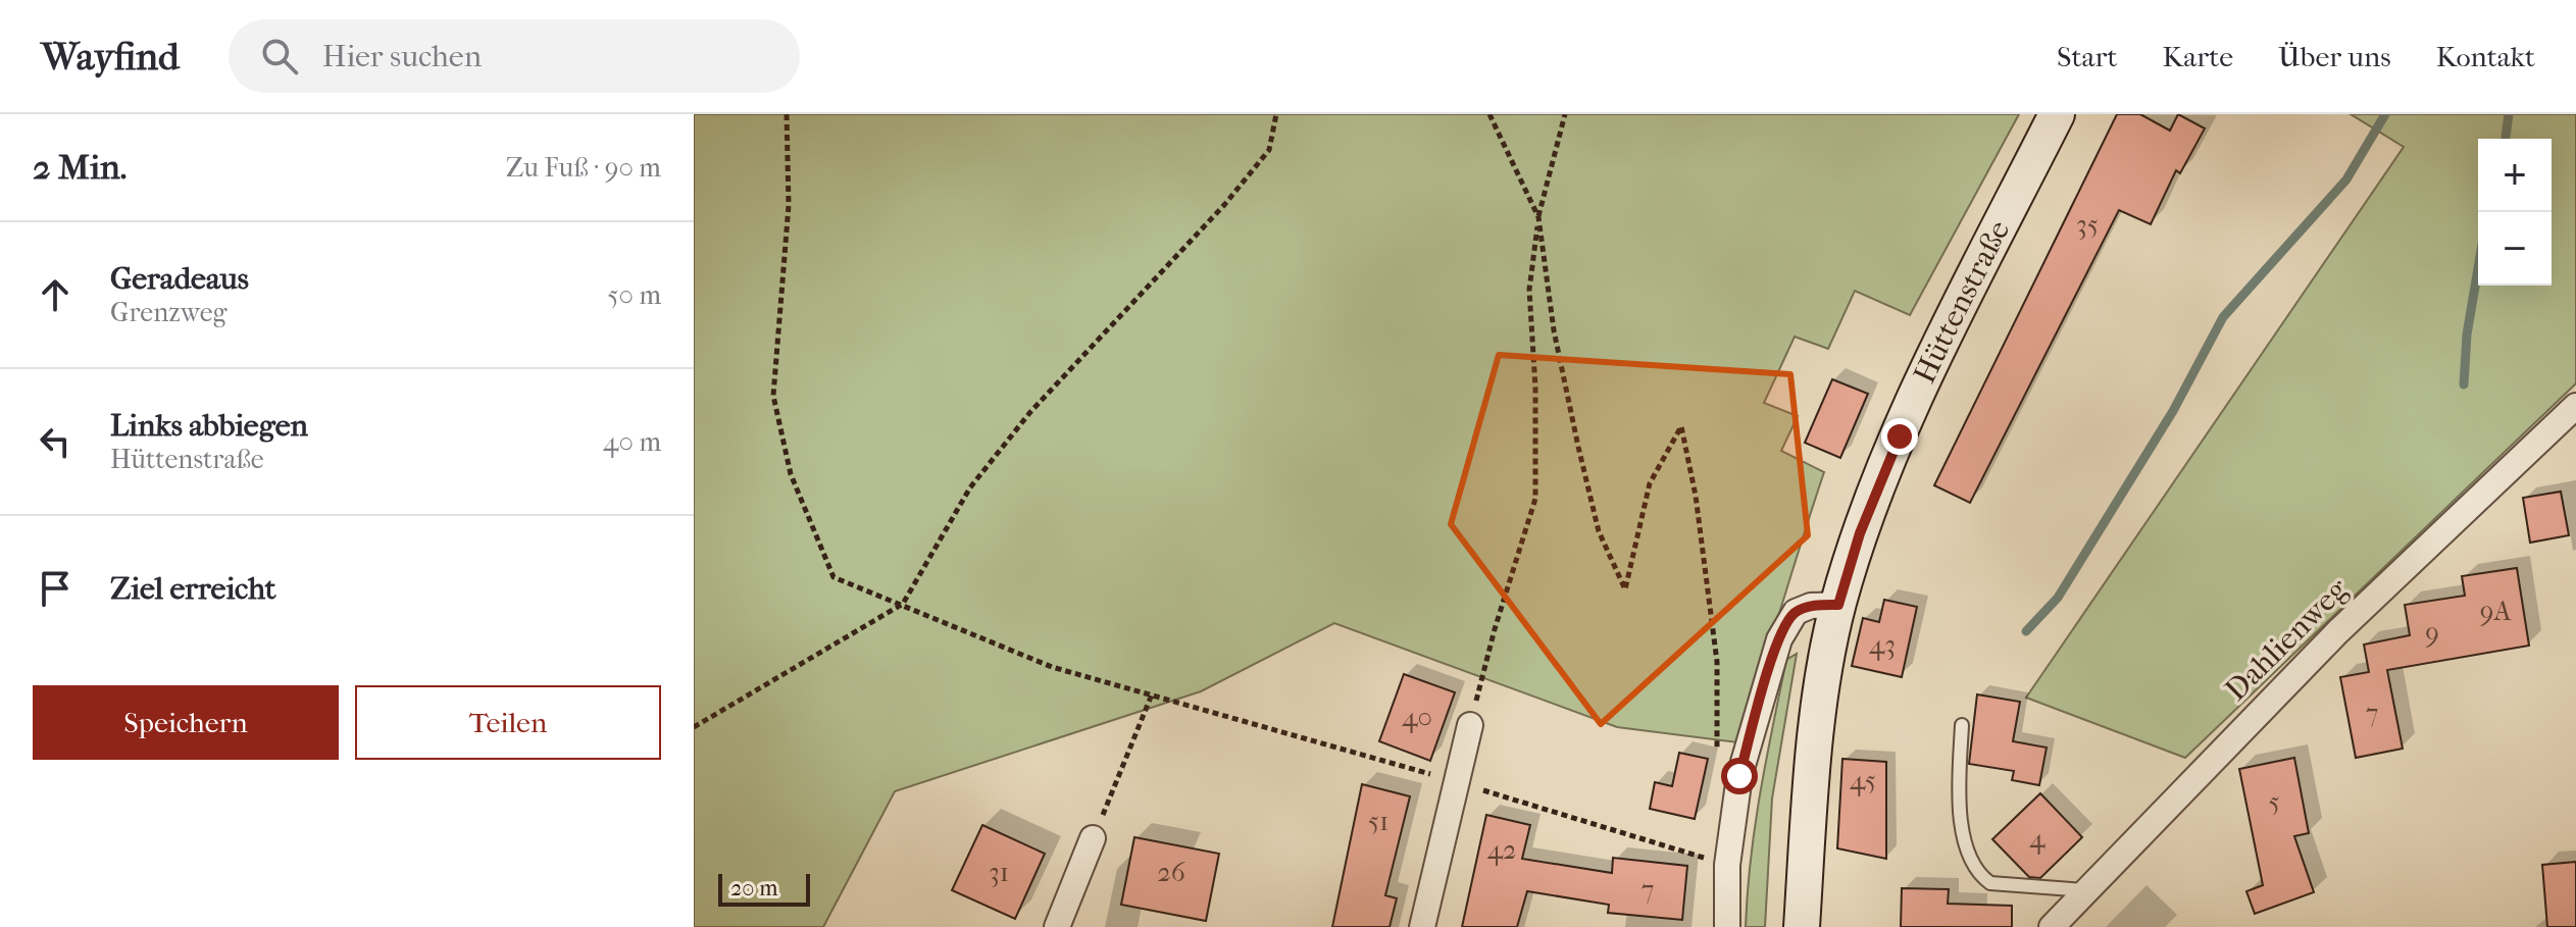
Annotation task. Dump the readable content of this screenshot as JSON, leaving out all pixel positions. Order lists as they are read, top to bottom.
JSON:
{
  "streets": {
    "main road": ["Hüttenstraße"],
    "street": ["Dahlienweg"]
  },
  "house_numbers": [
    "35",
    "9A",
    "9",
    "43",
    "7",
    "40",
    "45",
    "5",
    "51",
    "4",
    "42",
    "31",
    "26",
    "7"
  ],
  "scale_bar": "20 m",
  "page": {
    "header": "Wayfind",
    "search": "Hier suchen",
    "nav": [
      "Start",
      "Karte",
      "Über uns",
      "Kontakt"
    ],
    "heading": ["2 Min.", "Zu Fuß · 90 m"],
    "map_buttons": ["+", "−"],
    "list": [
      ["Geradeaus", "Grenzweg", "50 m"],
      ["Links abbiegen", "Hüttenstraße", "40 m"],
      "Ziel erreicht"
    ],
    "buttons": ["Speichern", "Teilen"],
    "scale": "20 m"
  }
}
